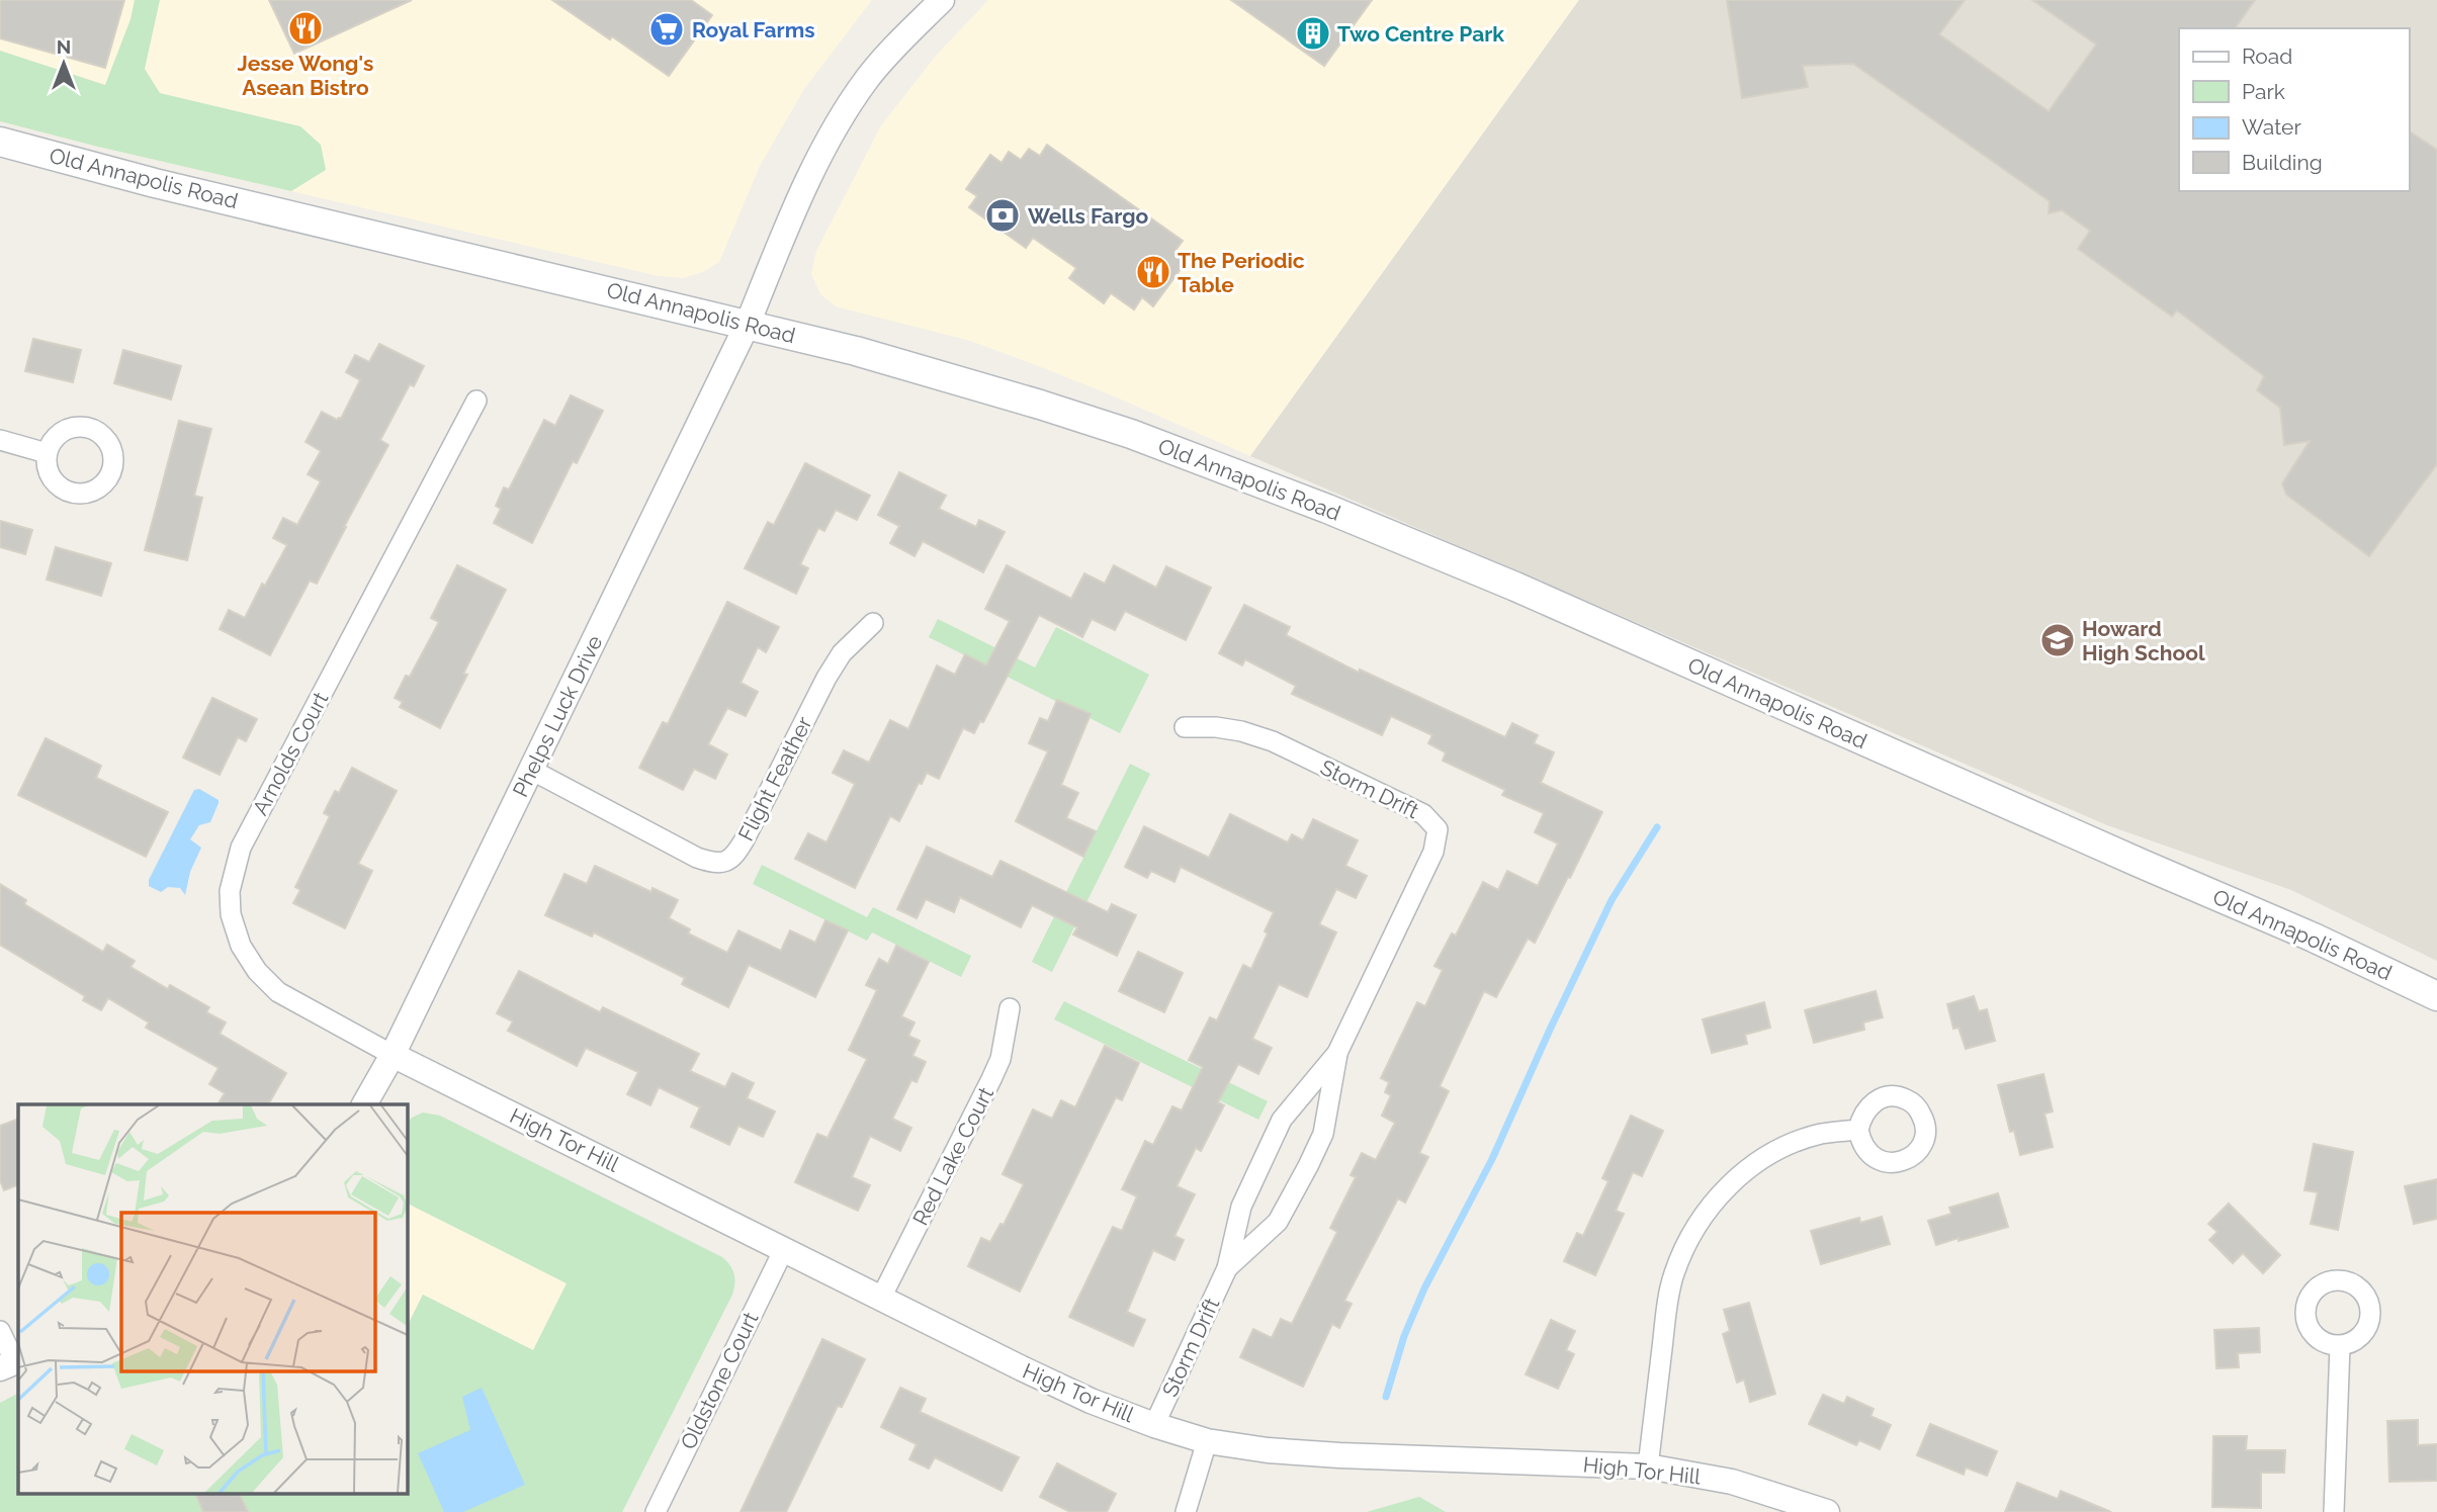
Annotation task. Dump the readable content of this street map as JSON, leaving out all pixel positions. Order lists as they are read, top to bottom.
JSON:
{
  "streets": {
    "main road": ["Old Annapolis Road"],
    "street": [
      "Phelps Luck Drive",
      "Arnolds Court",
      "Flight Feather",
      "Storm Drift",
      "High Tor Hill",
      "Red Lake Court",
      "Oldstone Court"
    ]
  },
  "crossings": [
    ["Old Annapolis Road", "Phelps Luck Drive"],
    ["Phelps Luck Drive", "Arnolds Court"],
    ["Phelps Luck Drive", "Flight Feather"],
    ["Phelps Luck Drive", "High Tor Hill"],
    ["Arnolds Court", "High Tor Hill"],
    ["Storm Drift", "High Tor Hill"],
    ["High Tor Hill", "Red Lake Court"],
    ["High Tor Hill", "Oldstone Court"]
  ],
  "places": {
    "restaurant": ["Jesse Wong's Asean Bistro", "The Periodic Table"],
    "supermarket": ["Royal Farms"],
    "building": ["Two Centre Park"],
    "bank": ["Wells Fargo"],
    "school or university": ["Howard High School"]
  },
  "legend": [
    "Road",
    "Park",
    "Water",
    "Building"
  ],
  "north": "top"
}
